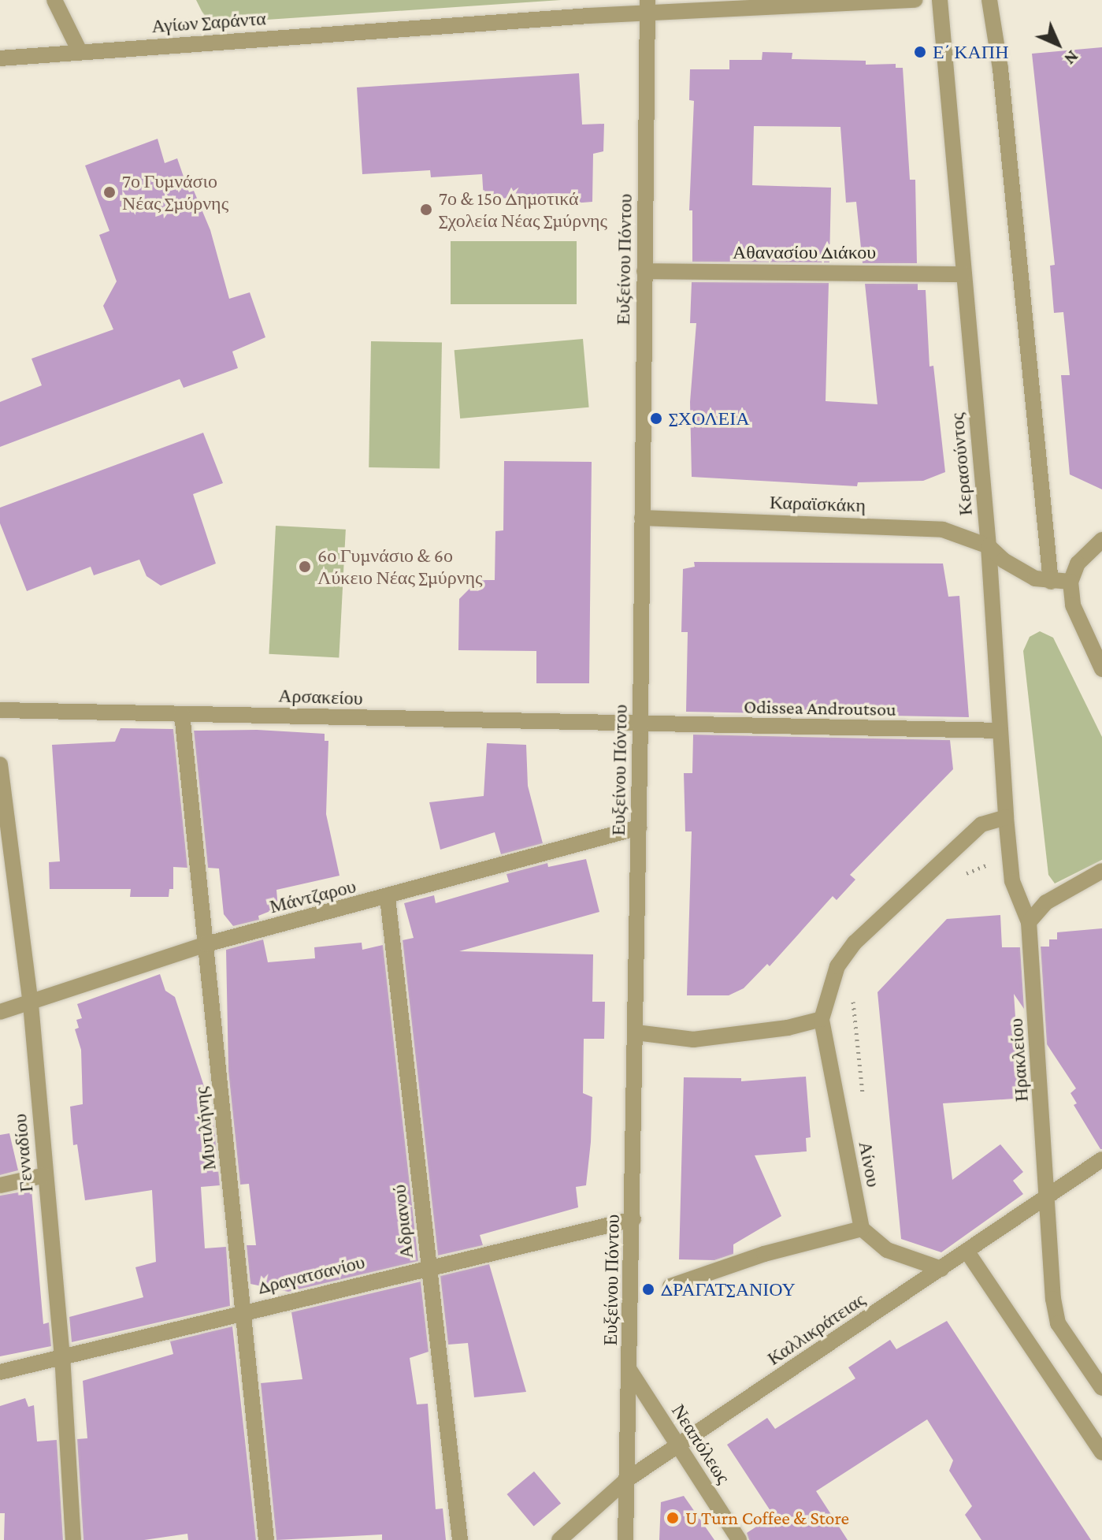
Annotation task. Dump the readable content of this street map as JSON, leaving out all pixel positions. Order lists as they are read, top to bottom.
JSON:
{
  "streets": {
    "street": [
      "Αγίων Σαράντα",
      "Αθανασίου Διάκου",
      "Ευξείνου Πόντου",
      "Κερασούντος",
      "Καραϊσκάκη",
      "Αρσακείου",
      "Odissea Androutsou",
      "Μάντζαρου",
      "Ηρακλείου",
      "Μυτιλήνης",
      "Γενναδίου",
      "Αίνου",
      "Αδριανού",
      "Δραγατσανίου",
      "Καλλικράτειας",
      "Νεαπόλεως"
    ]
  },
  "crossings": [
    ["Αγίων Σαράντα", "Ευξείνου Πόντου"],
    ["Αθανασίου Διάκου", "Ευξείνου Πόντου"],
    ["Αθανασίου Διάκου", "Κερασούντος"],
    ["Ευξείνου Πόντου", "Καραϊσκάκη"],
    ["Ευξείνου Πόντου", "Αρσακείου"],
    ["Ευξείνου Πόντου", "Odissea Androutsou"],
    ["Ευξείνου Πόντου", "Μάντζαρου"],
    ["Ευξείνου Πόντου", "Δραγατσανίου"],
    ["Ευξείνου Πόντου", "Καλλικράτειας"],
    ["Ευξείνου Πόντου", "Νεαπόλεως"],
    ["Κερασούντος", "Καραϊσκάκη"],
    ["Κερασούντος", "Odissea Androutsou"],
    ["Κερασούντος", "Ηρακλείου"],
    ["Αρσακείου", "Odissea Androutsou"],
    ["Αρσακείου", "Μυτιλήνης"],
    ["Μάντζαρου", "Μυτιλήνης"],
    ["Μάντζαρου", "Γενναδίου"],
    ["Μάντζαρου", "Αδριανού"],
    ["Ηρακλείου", "Καλλικράτειας"],
    ["Μυτιλήνης", "Δραγατσανίου"],
    ["Γενναδίου", "Δραγατσανίου"],
    ["Αδριανού", "Δραγατσανίου"],
    ["Καλλικράτειας", "Νεαπόλεως"]
  ],
  "places": [
    "Ε΄ ΚΑΠΗ",
    "7ο Γυμνάσιο Νέας Σμύρνης",
    "7ο & 15ο Δημοτικά Σχολεία Νέας Σμύρνης",
    "ΣΧΟΛΕΙΑ",
    "6ο Γυμνάσιο & 6ο Λύκειο Νέας Σμύρνης",
    "ΔΡΑΓΑΤΣΑΝΙΟΥ",
    "U Turn Coffee & Store"
  ],
  "north": "bottom right"
}
